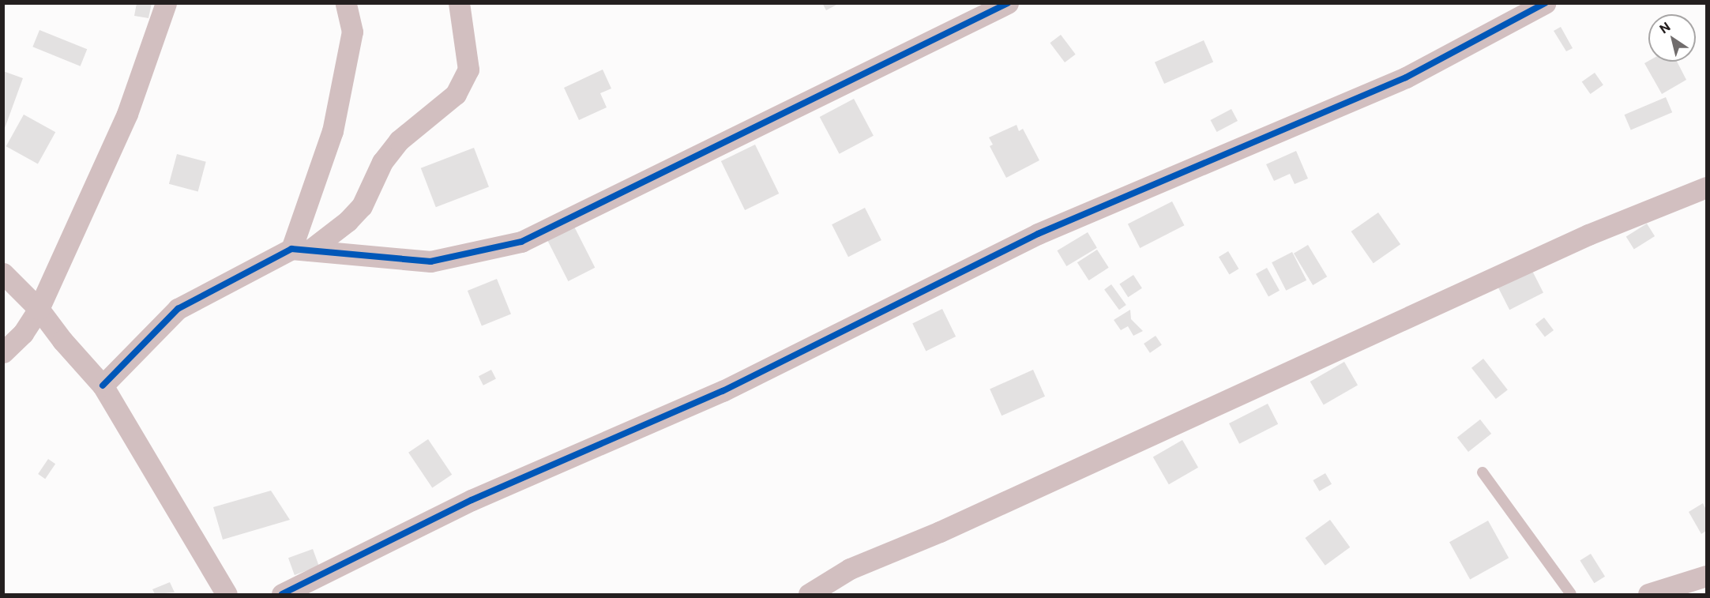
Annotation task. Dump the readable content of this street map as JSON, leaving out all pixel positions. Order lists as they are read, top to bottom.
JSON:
{
  "north": "top left"
}
